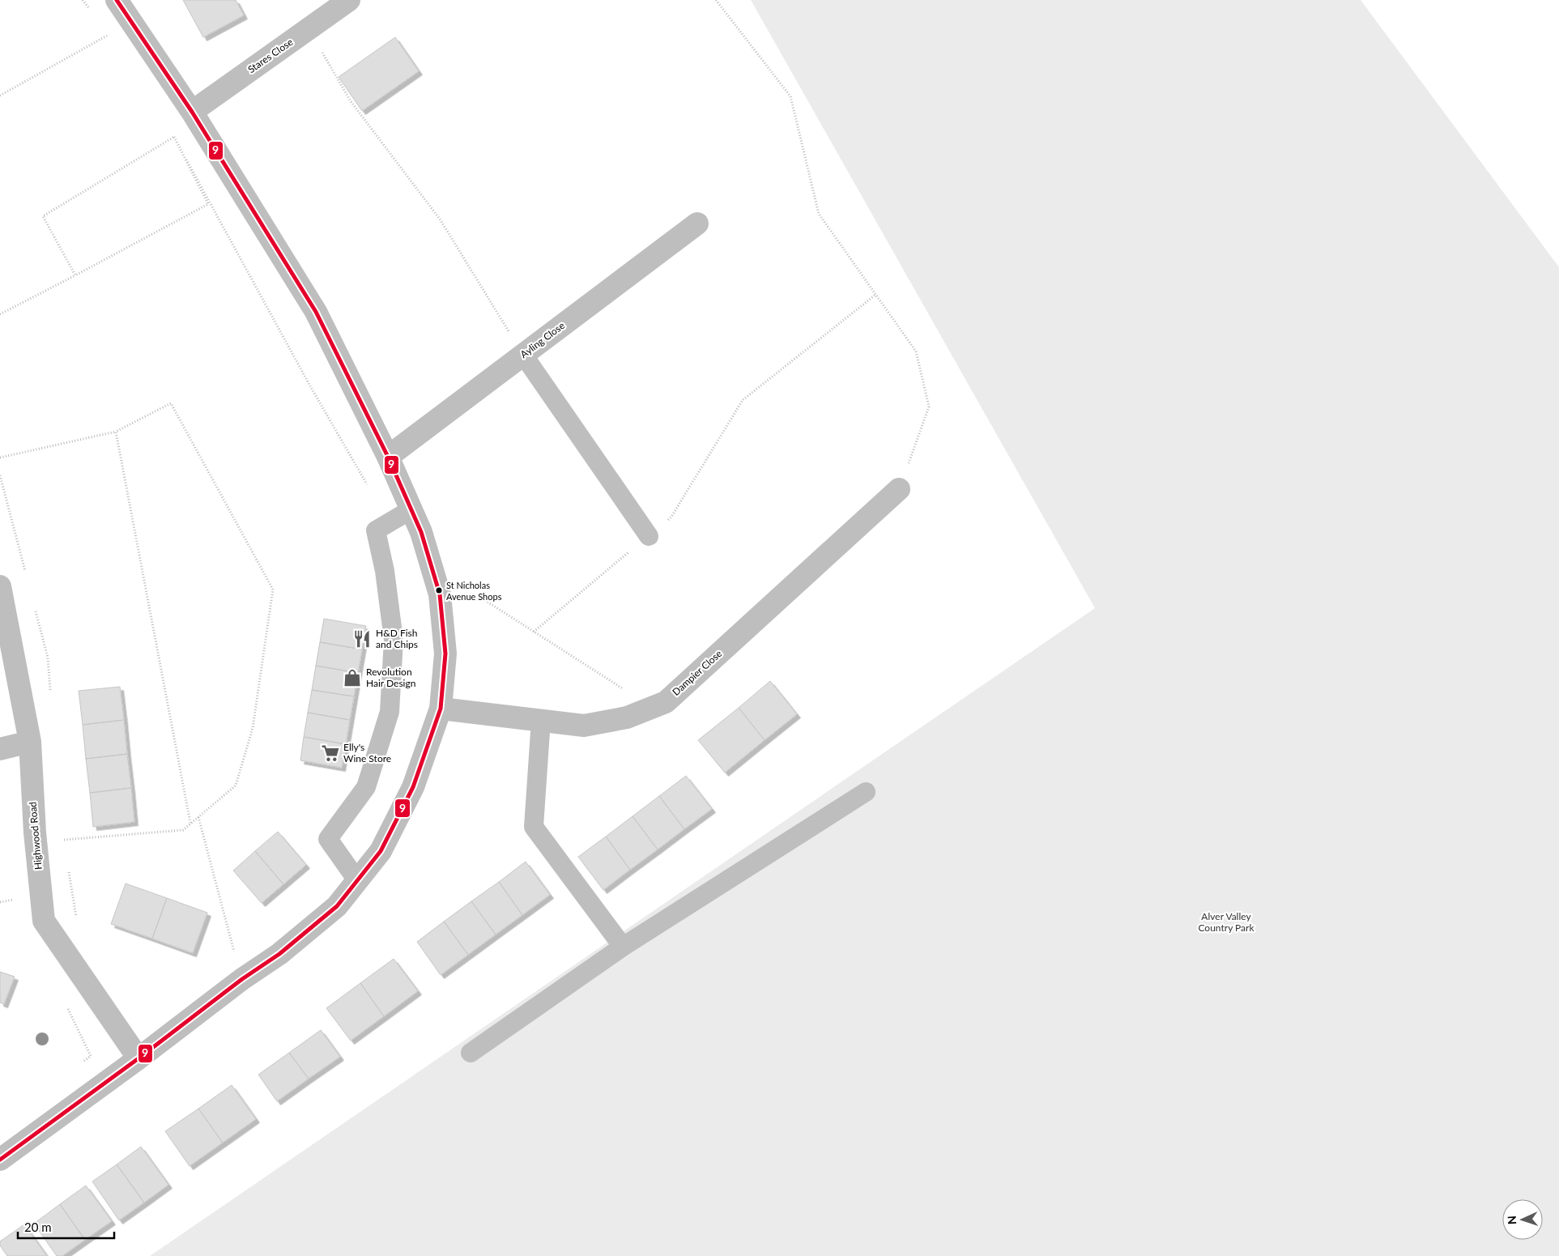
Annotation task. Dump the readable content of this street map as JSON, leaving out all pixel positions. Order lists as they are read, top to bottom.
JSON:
{
  "streets": {
    "street": [
      "Stares Close",
      "Ayling Close",
      "Dampier Close",
      "Highwood Road"
    ]
  },
  "parks": ["Alver Valley Country Park"],
  "places": {
    "other": ["St Nicholas Avenue Shops"],
    "restaurant": ["H&D Fish and Chips"],
    "shop": ["Revolution Hair Design"],
    "supermarket": ["Elly's Wine Store"]
  },
  "lines": ["transit line 9"],
  "scale_bar": "20 m",
  "north": "left"
}
